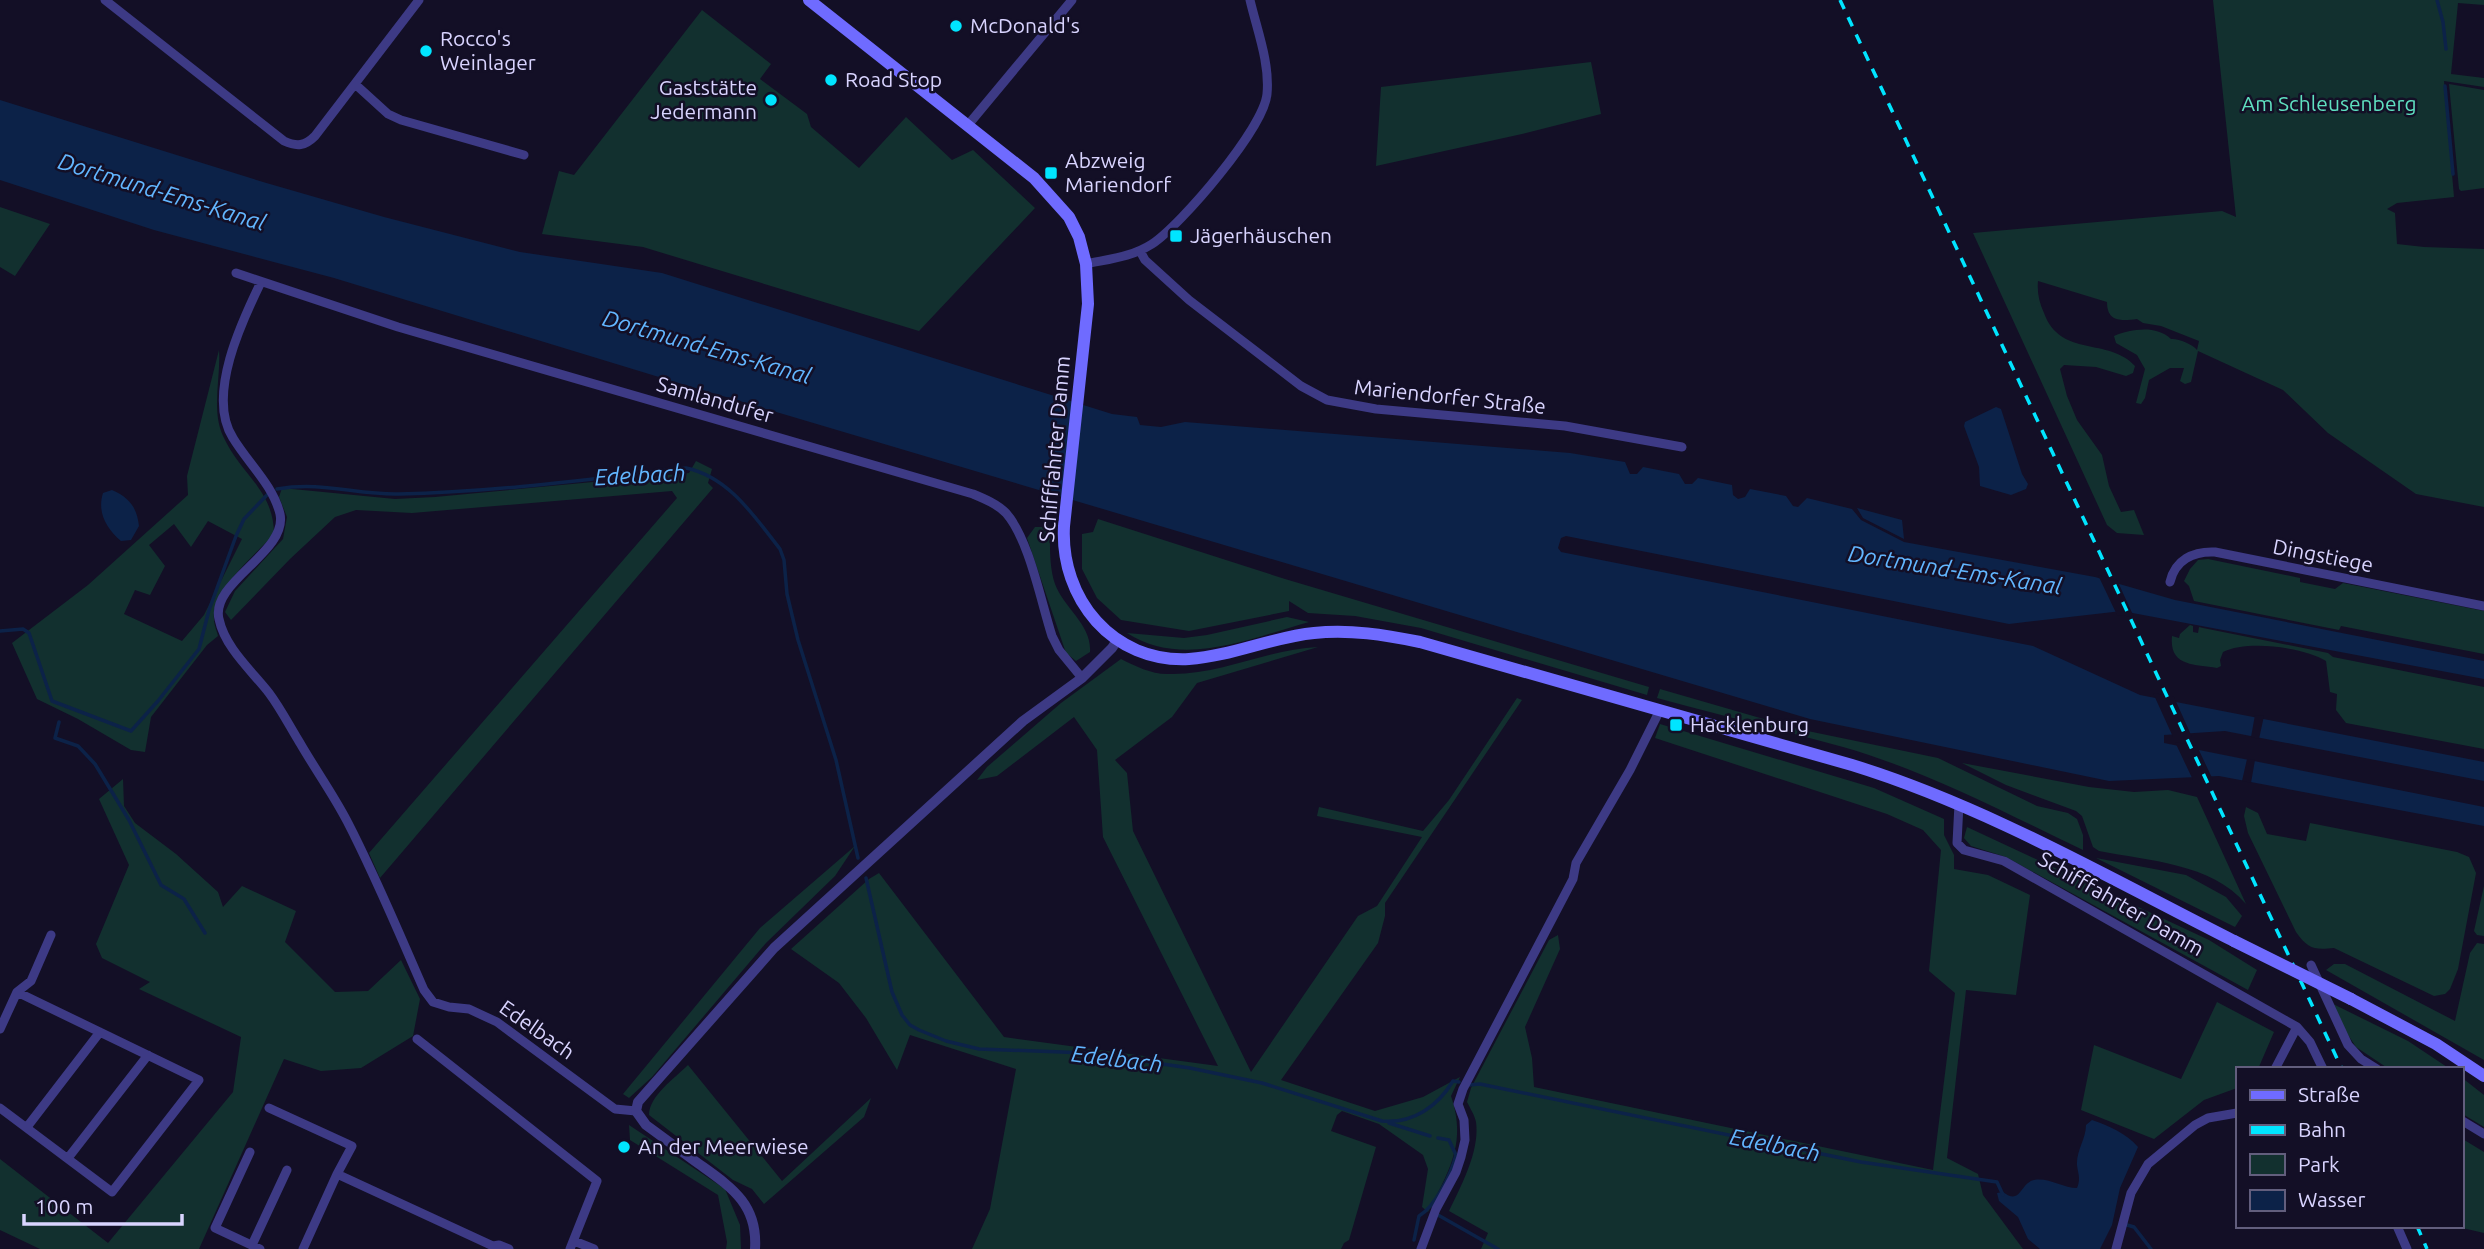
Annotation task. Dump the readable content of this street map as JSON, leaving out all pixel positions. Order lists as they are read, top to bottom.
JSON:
{
  "streets": {
    "main road": ["Schifffahrter Damm"],
    "street": [
      "Mariendorfer Straße",
      "Samlandufer",
      "Dingstiege",
      "Edelbach"
    ]
  },
  "crossings": [
    ["Samlandufer", "Edelbach"]
  ],
  "water": ["Dortmund-Ems-Kanal", "Edelbach"],
  "parks": ["Am Schleusenberg"],
  "places": {
    "other": [
      "McDonald's",
      "Rocco's Weinlager",
      "Road Stop",
      "Gaststätte Jedermann",
      "An der Meerwiese"
    ],
    "transit": ["Abzweig Mariendorf", "Jägerhäuschen", "Hacklenburg"]
  },
  "legend": [
    "Straße",
    "Bahn",
    "Park",
    "Wasser"
  ],
  "scale_bar": "100 m"
}
